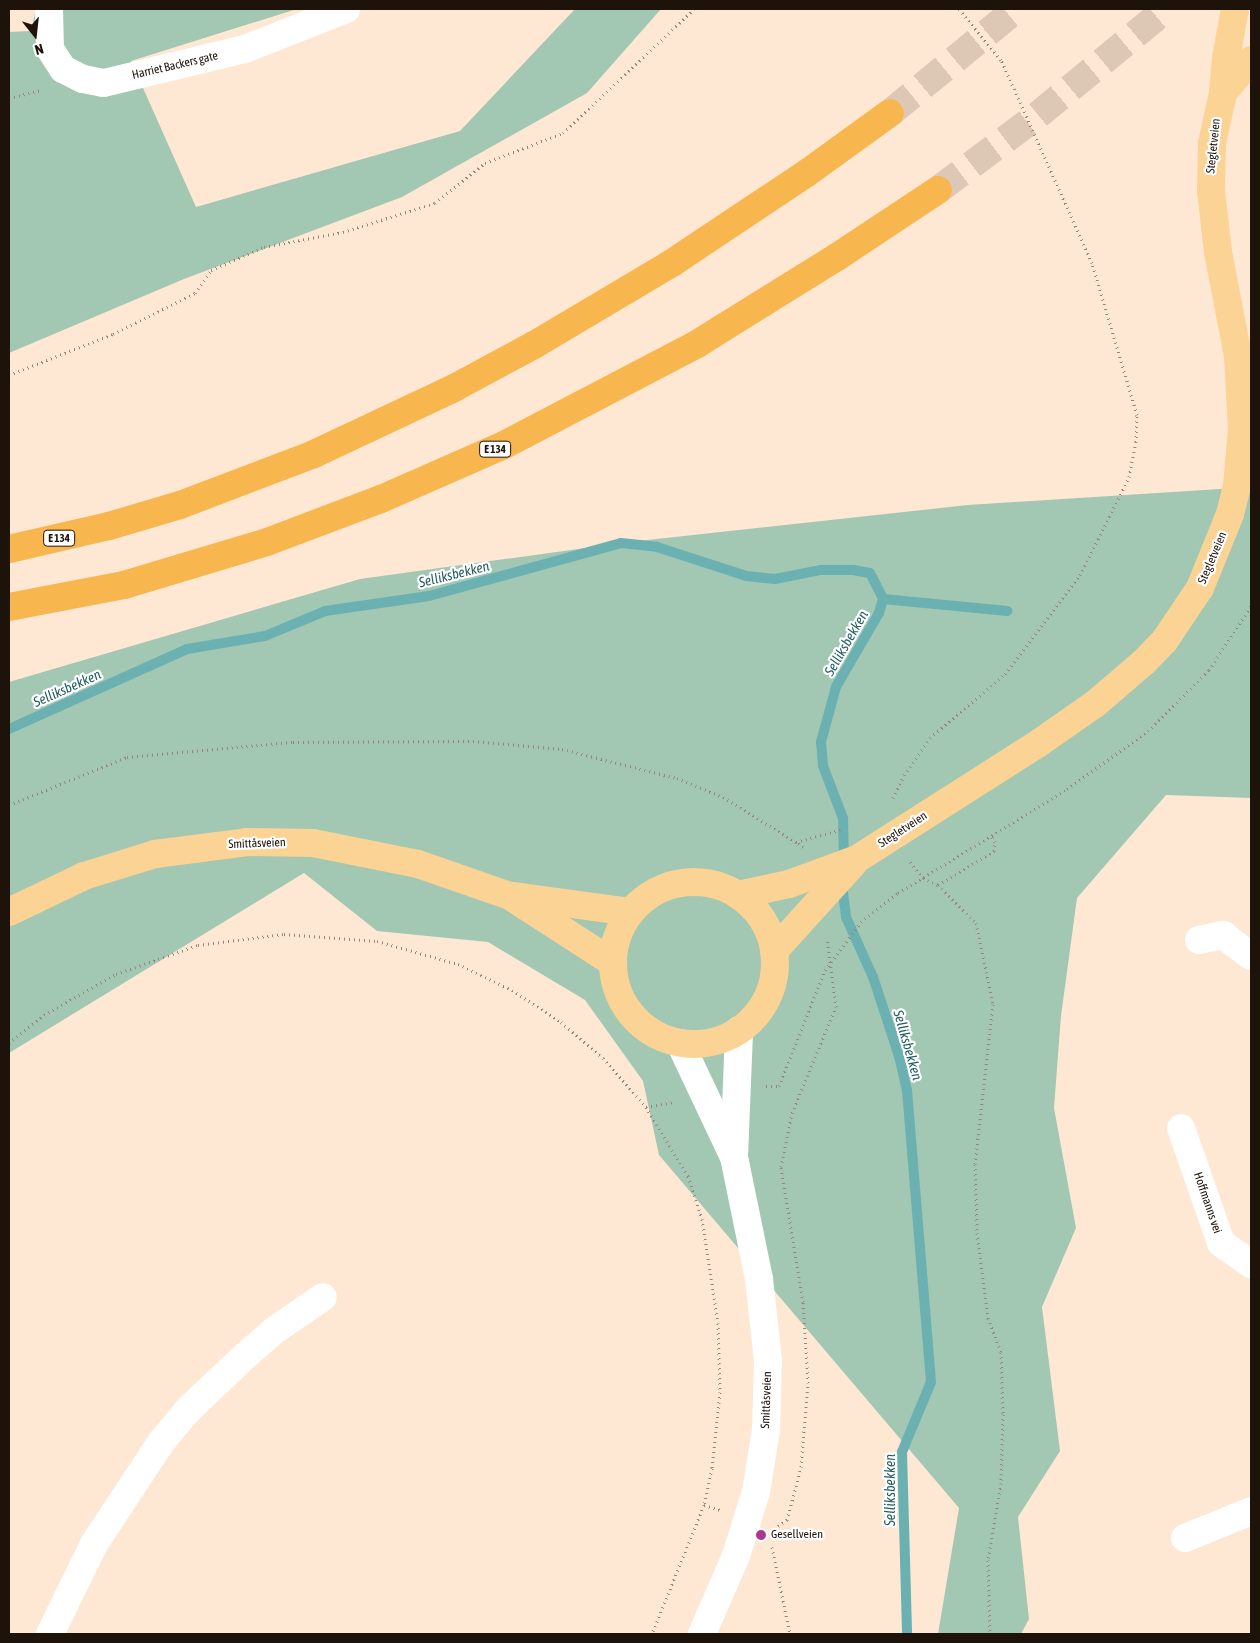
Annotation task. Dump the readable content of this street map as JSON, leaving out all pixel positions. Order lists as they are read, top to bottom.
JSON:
{
  "streets": {
    "highway": ["E 134"],
    "main road": ["Stegletveien", "Smittåsveien"],
    "street": ["Harriet Backers gate", "Hoffmanns vei"]
  },
  "crossings": [
    ["Stegletveien", "Smittåsveien"]
  ],
  "water": ["Selliksbekken"],
  "places": ["Gesellveien"],
  "north": "bottom"
}
